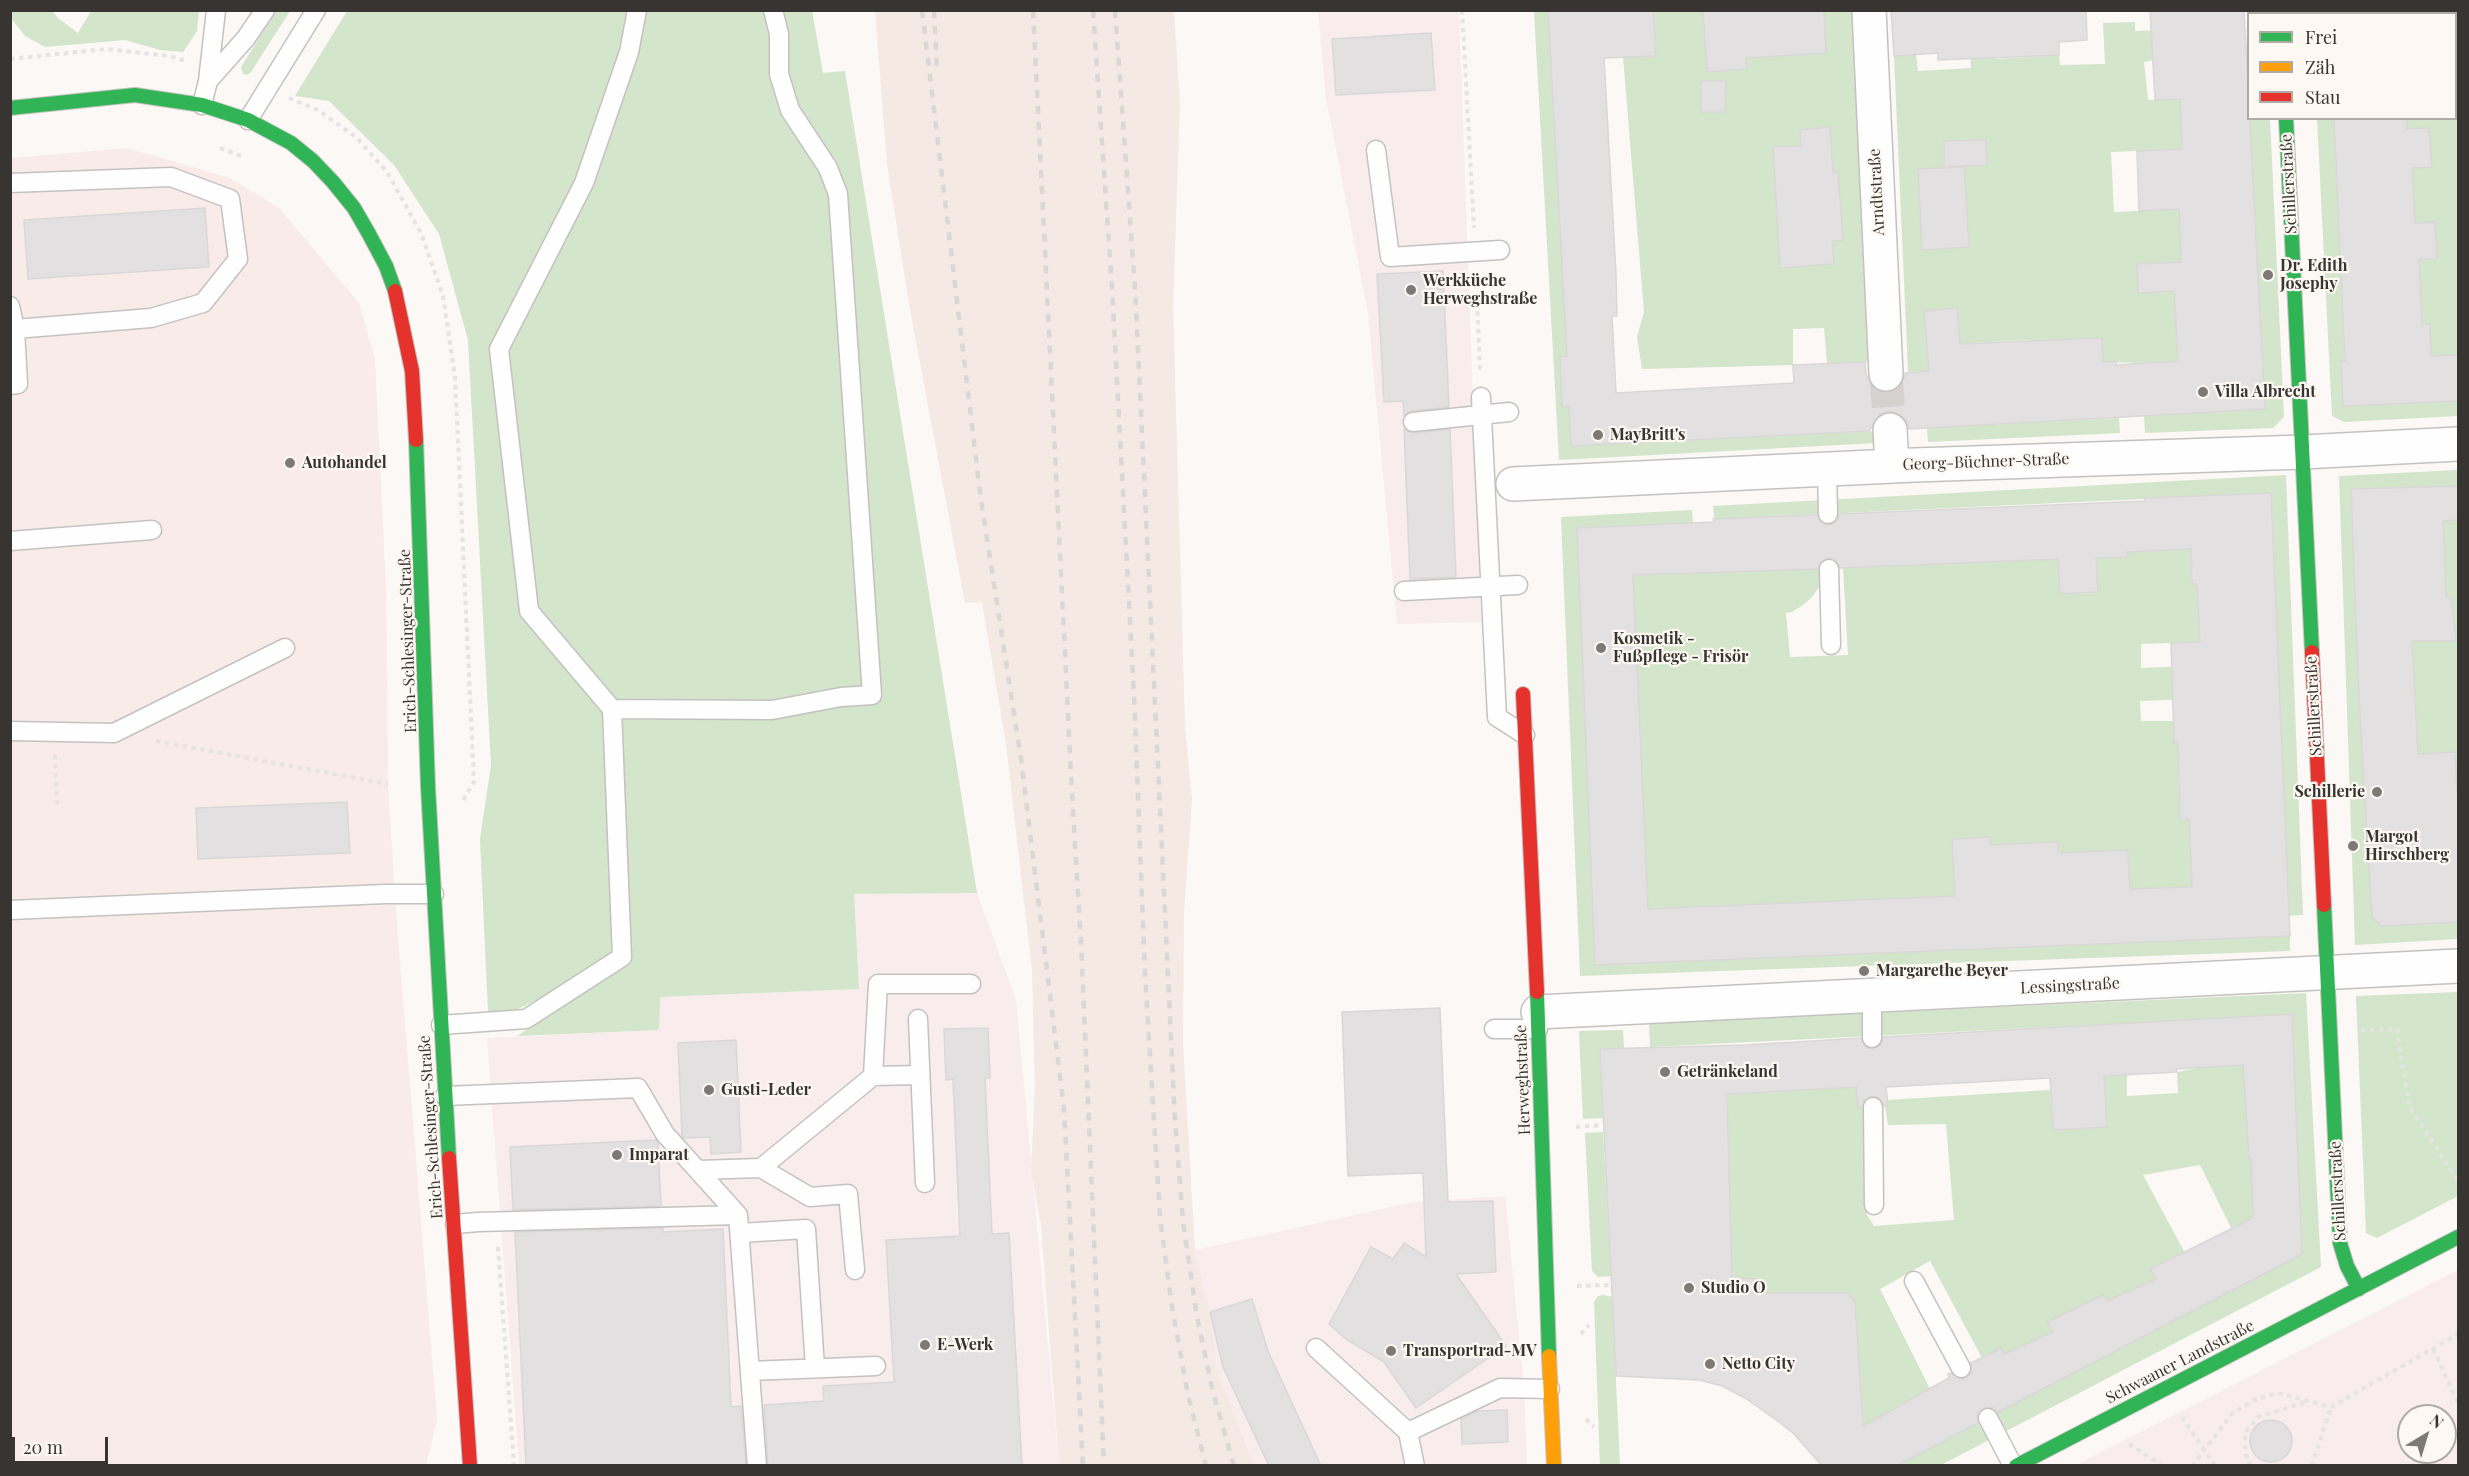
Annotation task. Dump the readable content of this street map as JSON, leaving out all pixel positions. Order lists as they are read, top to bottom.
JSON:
{
  "streets": {
    "street": [
      "Schillerstraße",
      "Arndtstraße",
      "Georg-Büchner-Straße",
      "Erich-Schlesinger-Straße",
      "Lessingstraße",
      "Herweghstraße",
      "Schwaaner Landstraße"
    ]
  },
  "crossings": [
    ["Schillerstraße", "Georg-Büchner-Straße"],
    ["Schillerstraße", "Lessingstraße"],
    ["Schillerstraße", "Schwaaner Landstraße"],
    ["Lessingstraße", "Herweghstraße"]
  ],
  "places": [
    "Dr. Edith Josephy",
    "Werkküche Herweghstraße",
    "Villa Albrecht",
    "MayBritt's",
    "Autohandel",
    "Kosmetik - Fußpflege - Frisör",
    "Schillerie",
    "Margot Hirschberg",
    "Margarethe Beyer",
    "Getränkeland",
    "Gusti-Leder",
    "Imparat",
    "Studio O",
    "E-Werk",
    "Transportrad-MV",
    "Netto City"
  ],
  "legend": ["Frei", "Zäh", "Stau"],
  "scale_bar": "20 m",
  "north": "top right"
}
